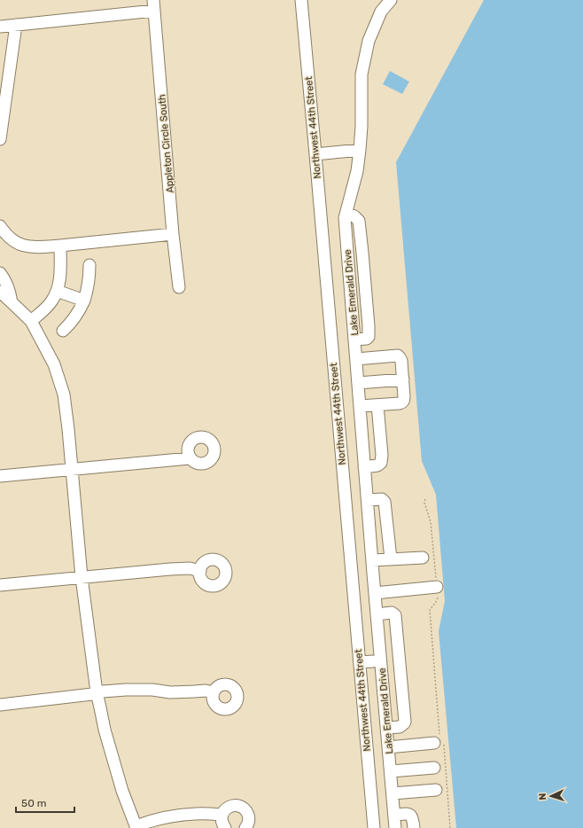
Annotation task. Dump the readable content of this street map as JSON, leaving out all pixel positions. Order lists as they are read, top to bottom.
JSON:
{
  "streets": {
    "street": ["Northwest 44th Street", "Appleton Circle South", "Lake Emerald Drive"]
  },
  "scale_bar": "50 m",
  "north": "left"
}
